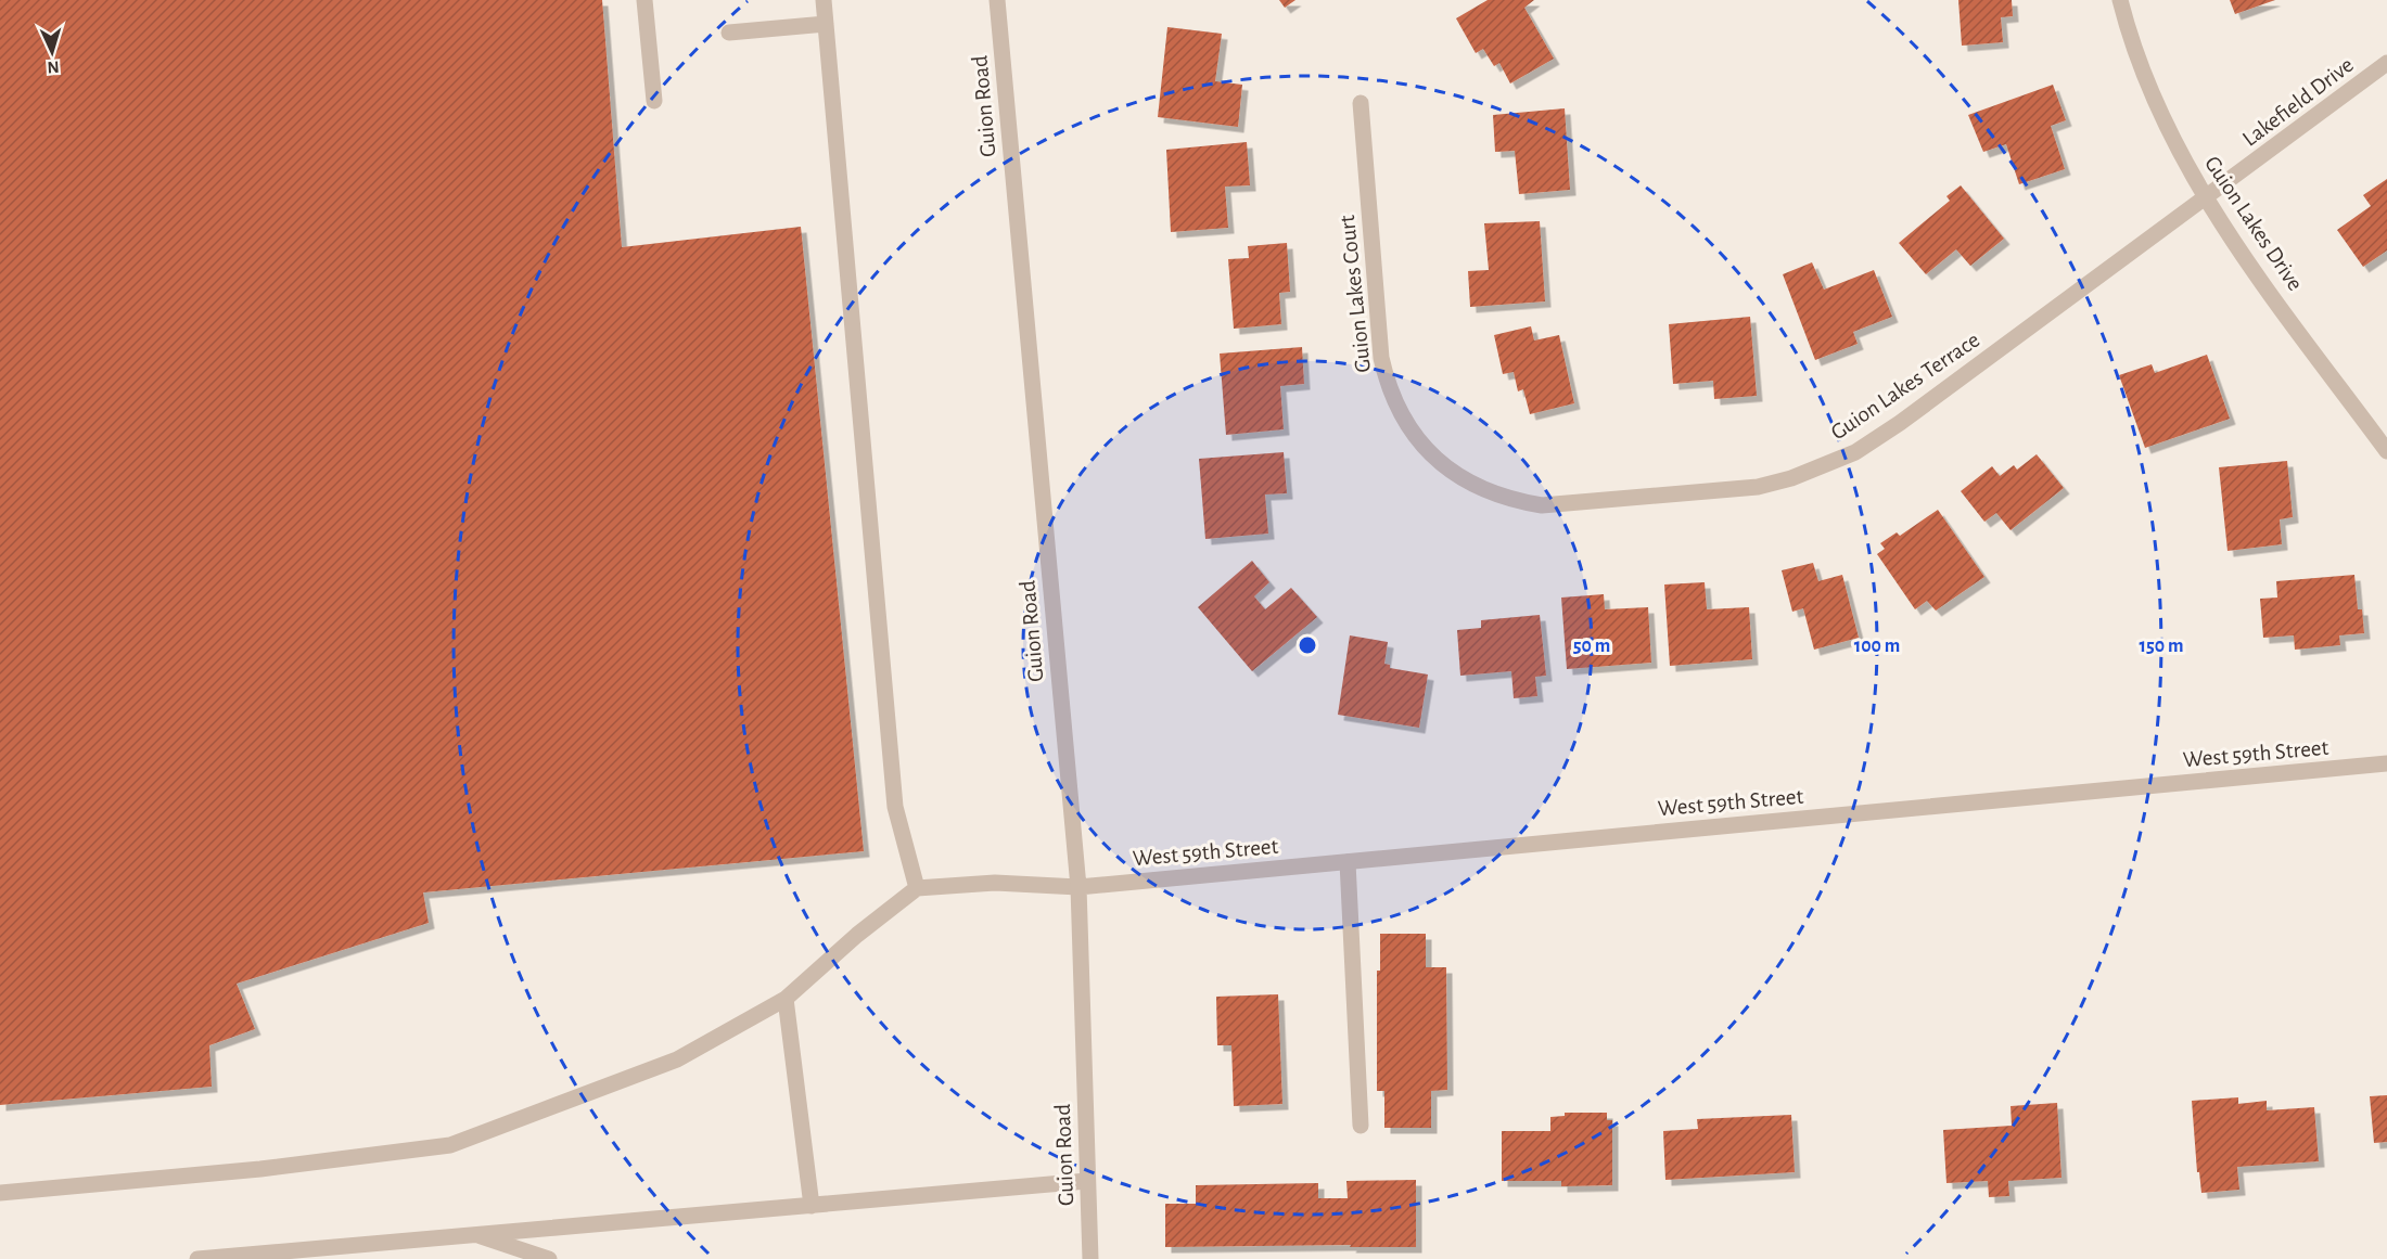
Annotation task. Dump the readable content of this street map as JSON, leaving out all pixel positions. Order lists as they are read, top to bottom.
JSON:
{
  "streets": {
    "street": [
      "Lakefield Drive",
      "Guion Road",
      "Guion Lakes Drive",
      "Guion Lakes Court",
      "Guion Lakes Terrace",
      "West 59th Street"
    ]
  },
  "crossings": [
    ["Lakefield Drive", "Guion Lakes Drive"],
    ["Lakefield Drive", "Guion Lakes Terrace"],
    ["Guion Road", "West 59th Street"],
    ["Guion Lakes Drive", "Guion Lakes Terrace"],
    ["Guion Lakes Court", "Guion Lakes Terrace"]
  ],
  "north": "bottom",
  "rings": ["50 m", "100 m", "150 m"]
}
